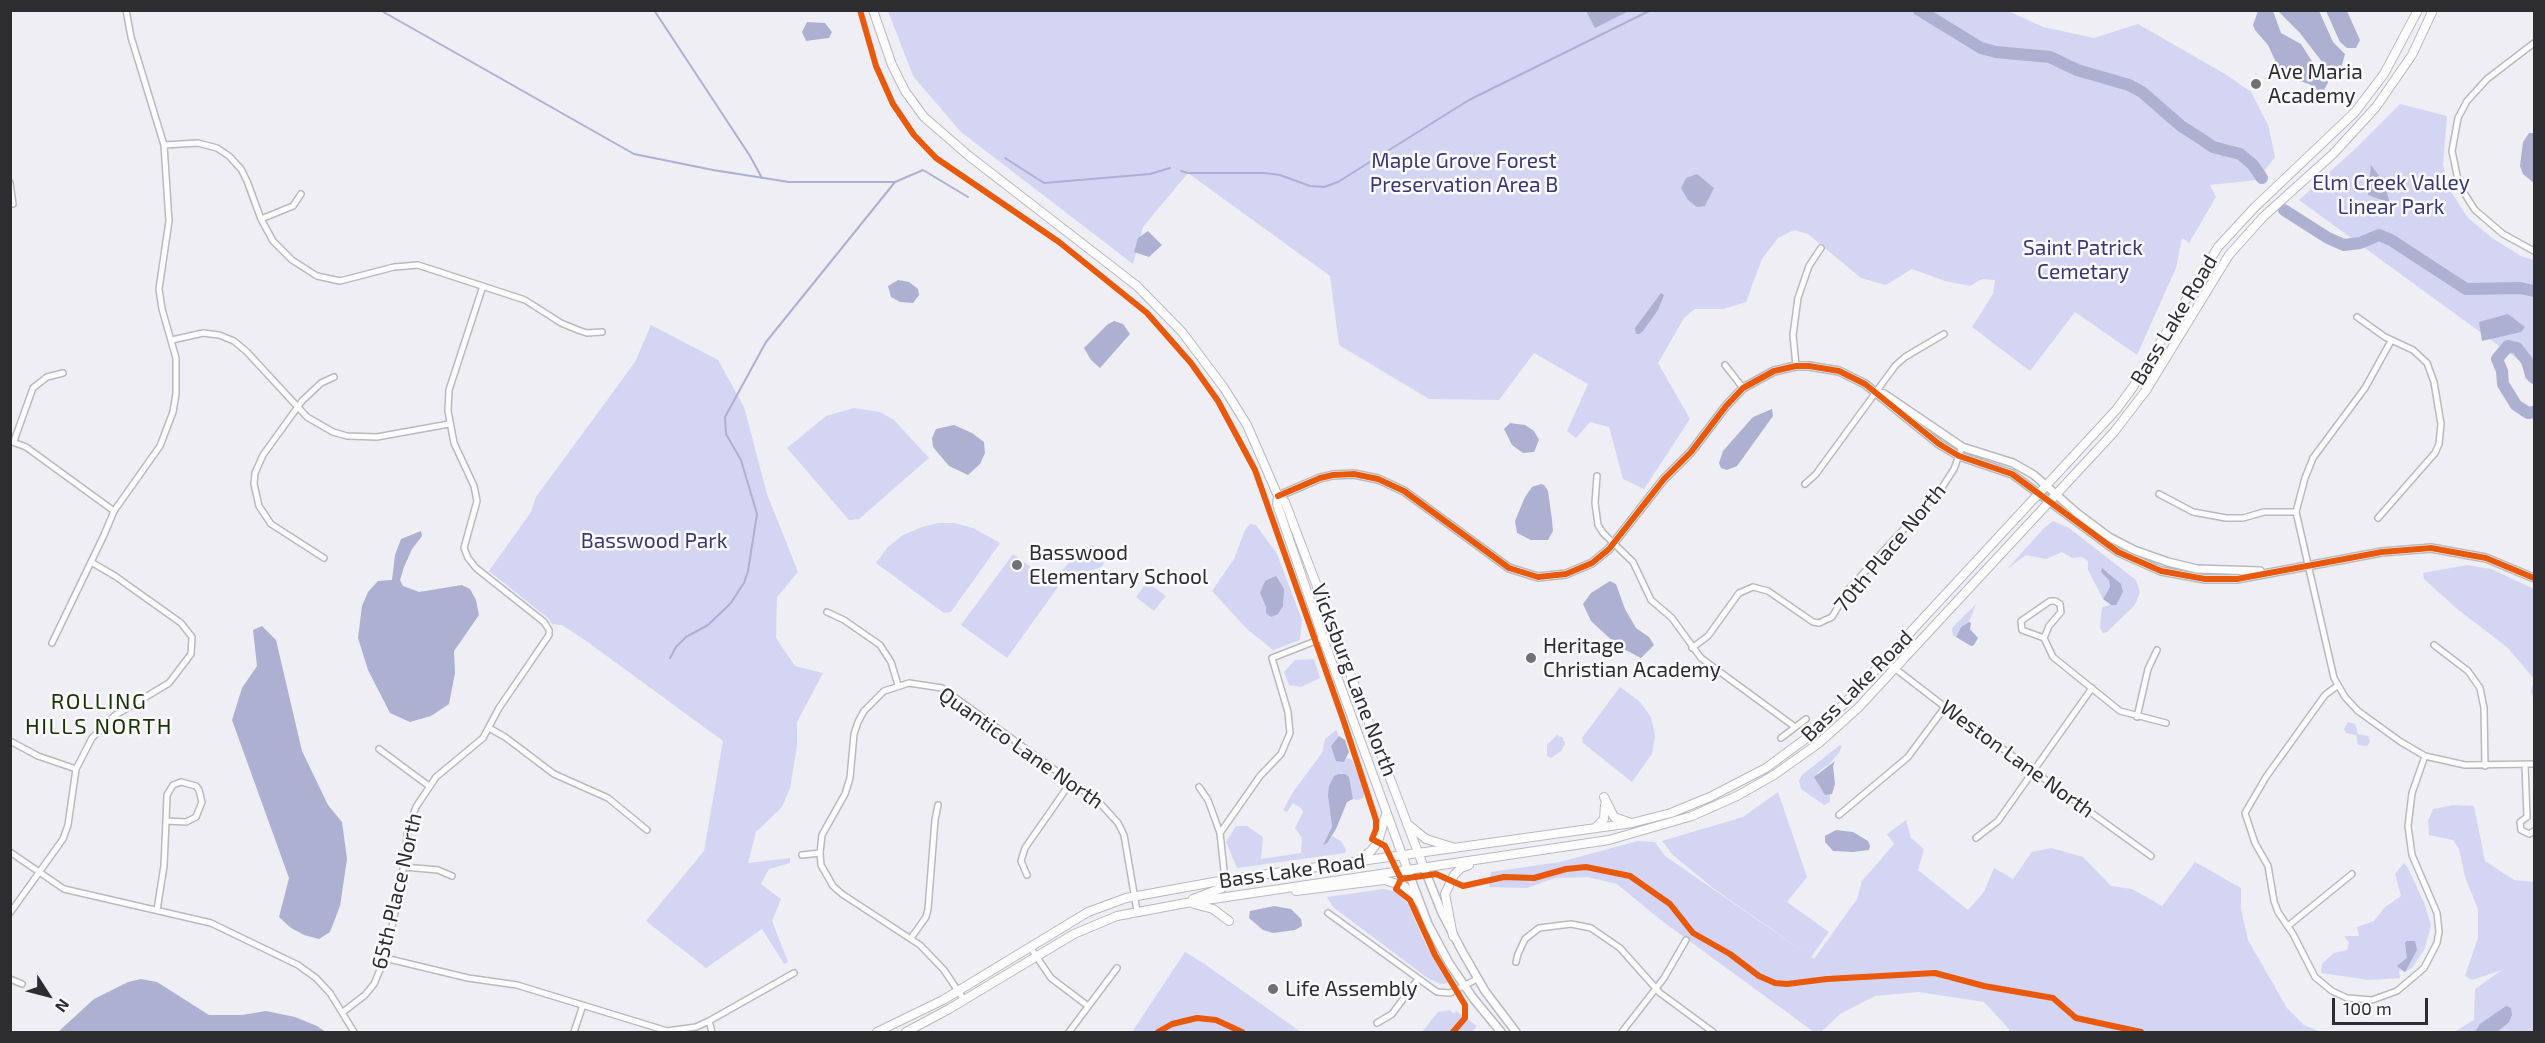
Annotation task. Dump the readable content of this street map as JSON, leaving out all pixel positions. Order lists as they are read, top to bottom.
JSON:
{
  "streets": {
    "main road": ["Bass Lake Road", "Vicksburg Lane North"],
    "street": [
      "70th Place North",
      "Quantico Lane North",
      "Weston Lane North",
      "65th Place North"
    ]
  },
  "crossings": [
    ["Bass Lake Road", "Vicksburg Lane North"],
    ["Bass Lake Road", "Quantico Lane North"],
    ["Bass Lake Road", "Weston Lane North"]
  ],
  "districts": ["ROLLING HILLS NORTH"],
  "parks": [
    "Maple Grove Forest Preservation Area B",
    "Elm Creek Valley Linear Park",
    "Saint Patrick Cemetary",
    "Basswood Park"
  ],
  "places": [
    "Ave Maria Academy",
    "Basswood Elementary School",
    "Heritage Christian Academy",
    "Life Assembly"
  ],
  "scale_bar": "100 m",
  "north": "bottom right"
}
